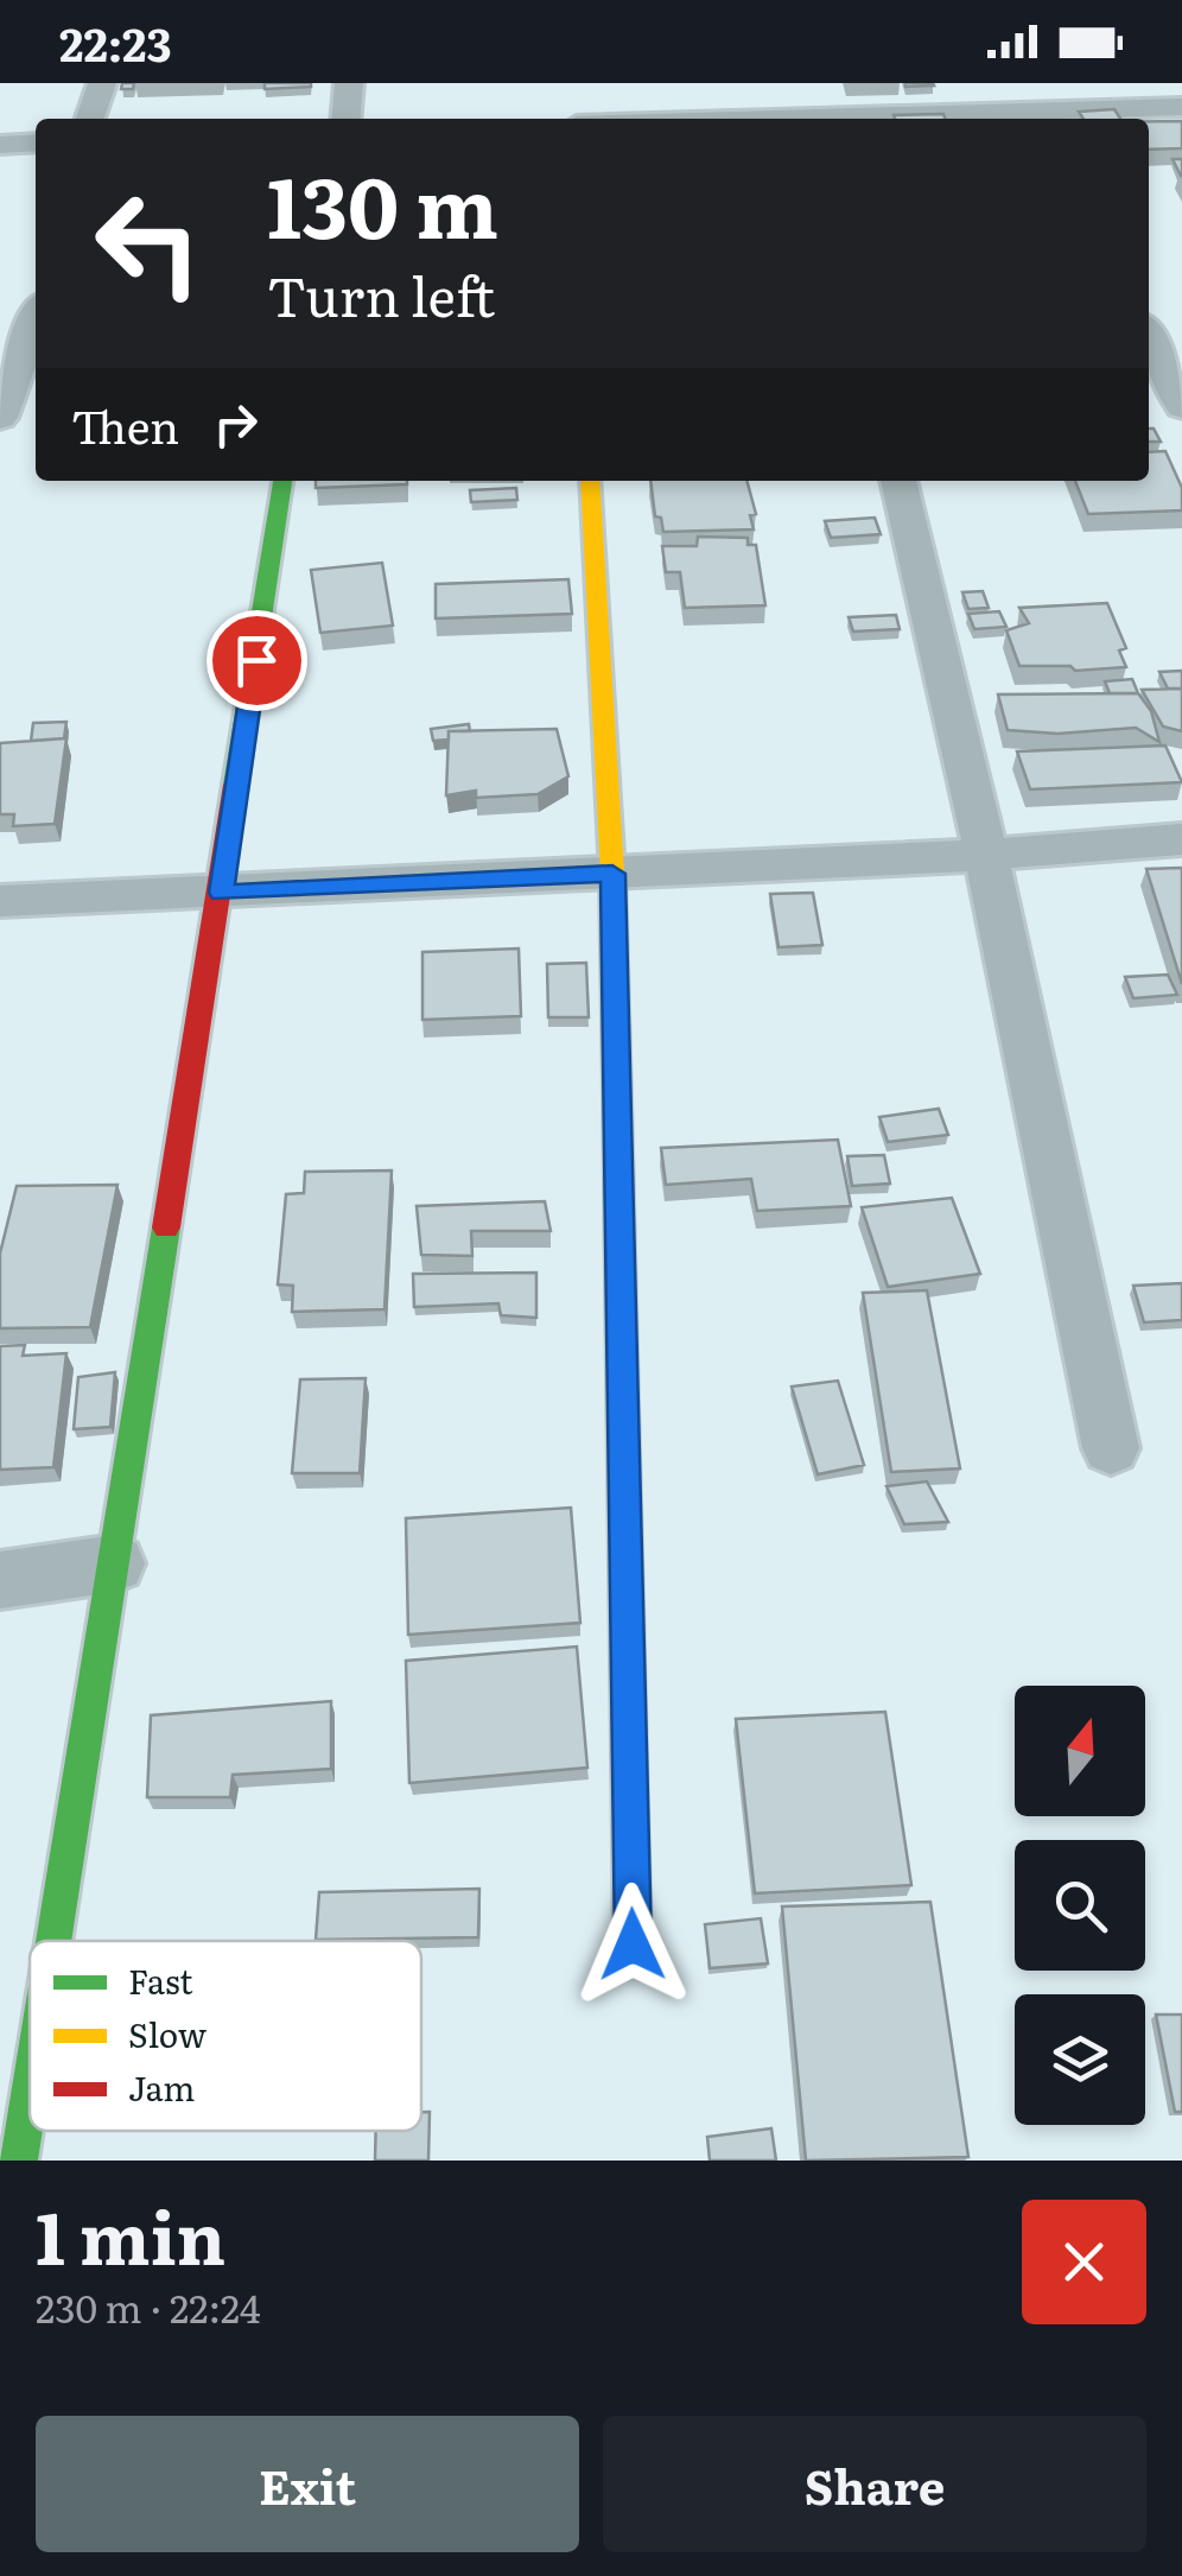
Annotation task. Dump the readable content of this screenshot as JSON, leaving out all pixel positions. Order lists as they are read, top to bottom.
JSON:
{
  "legend": ["Fast", "Slow", "Jam"],
  "north": "top",
  "page": {
    "status": "22:23",
    "turn": ["130 m", "Turn left"],
    "then": "Then",
    "heading": ["1 min", "230 m · 22:24"],
    "buttons": ["Exit", "Share"]
  }
}
